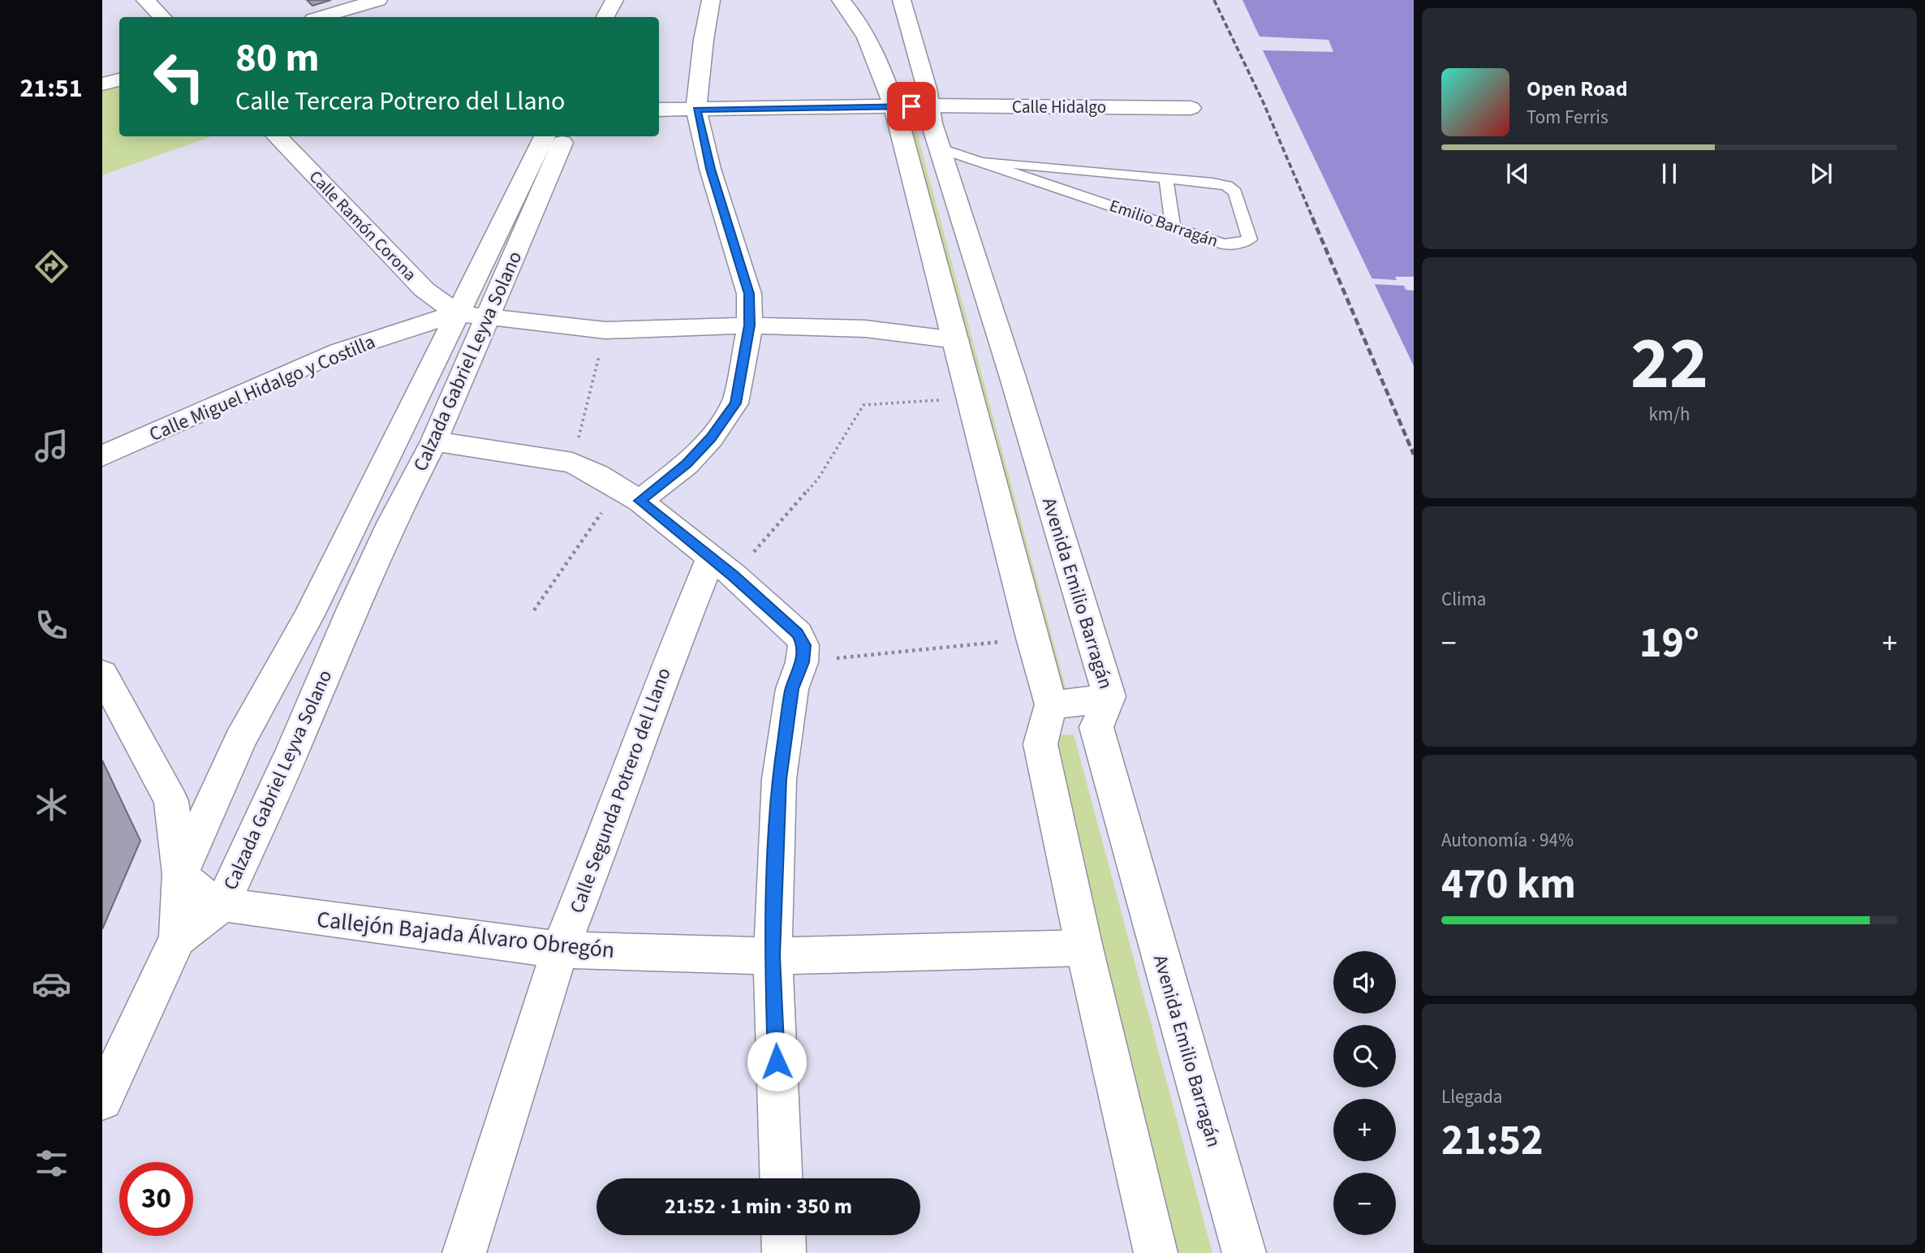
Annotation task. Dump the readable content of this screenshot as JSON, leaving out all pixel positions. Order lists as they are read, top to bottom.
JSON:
{
  "streets": {
    "street": [
      "Calle Hidalgo",
      "Calle Ramón Corona",
      "Calzada Gabriel Leyva Solano",
      "Calle Miguel Hidalgo y Costilla",
      "Avenida Emilio Barragán",
      "Calle Segunda Potrero del Llano",
      "Callejón Bajada Álvaro Obregón"
    ],
    "lane": ["Emilio Barragán"]
  },
  "crossings": [
    ["Calle Hidalgo", "Avenida Emilio Barragán"],
    ["Emilio Barragán", "Avenida Emilio Barragán"],
    ["Calle Ramón Corona", "Calzada Gabriel Leyva Solano"],
    ["Calle Ramón Corona", "Calle Miguel Hidalgo y Costilla"],
    ["Calzada Gabriel Leyva Solano", "Calle Miguel Hidalgo y Costilla"],
    ["Calzada Gabriel Leyva Solano", "Callejón Bajada Álvaro Obregón"],
    ["Calle Segunda Potrero del Llano", "Callejón Bajada Álvaro Obregón"]
  ],
  "page": {
    "tabs": "21:51",
    "turn": ["80 m", "Calle Tercera Potrero del Llano"],
    "song": ["Open Road", "Tom Ferris"],
    "tile": [
      ["22", "km/h"],
      "Clima",
      ["Autonomía · 94%", "470 km"],
      ["Llegada", "21:52"]
    ],
    "heat": ["−", "19°", "+"],
    "map_buttons": ["+", "−"],
    "limit": "30",
    "trip": "21:52 · 1 min · 350 m"
  }
}
